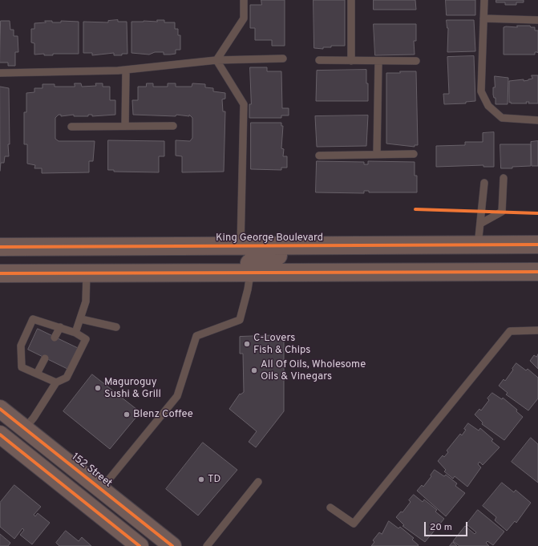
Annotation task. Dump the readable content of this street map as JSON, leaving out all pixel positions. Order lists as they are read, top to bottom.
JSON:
{
  "streets": {
    "main road": ["King George Boulevard", "152 Street"]
  },
  "places": [
    "C-Lovers Fish & Chips",
    "All Of Oils, Wholesome Oils & Vinegars",
    "Maguroguy Sushi & Grill",
    "Blenz Coffee",
    "TD"
  ],
  "scale_bar": "20 m"
}
